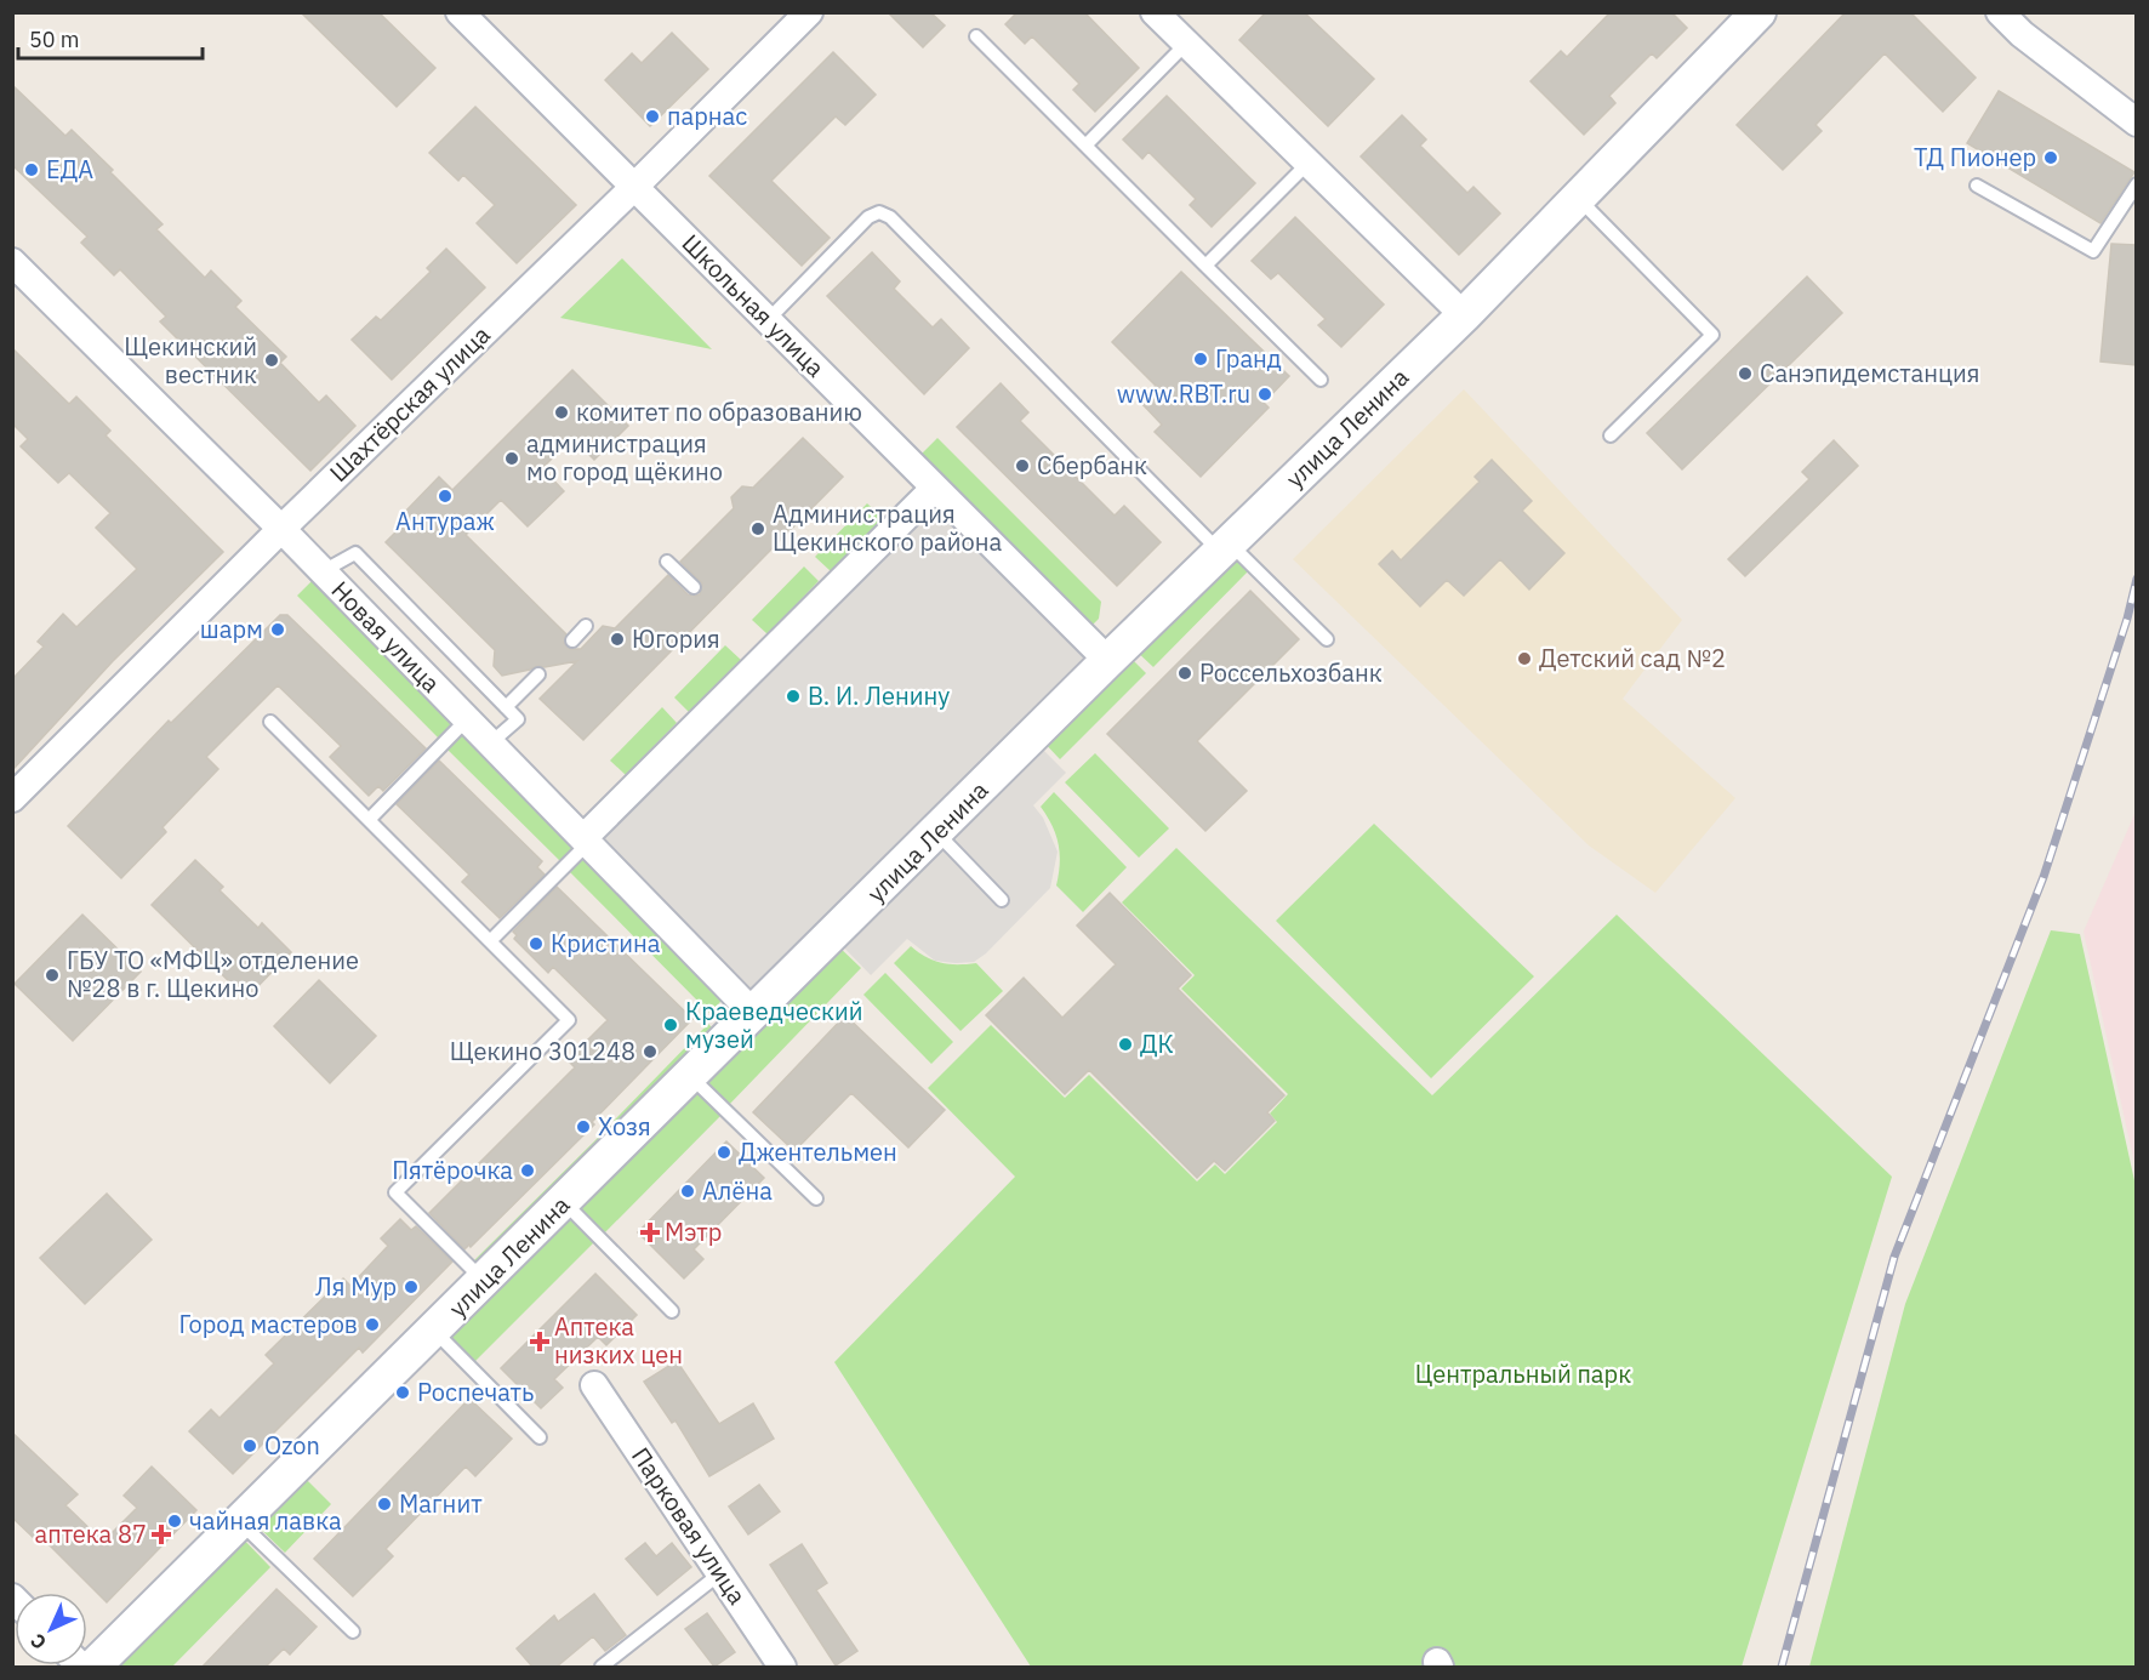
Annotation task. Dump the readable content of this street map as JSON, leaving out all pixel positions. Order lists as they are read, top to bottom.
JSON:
{
  "streets": {
    "street": [
      "Школьная улица",
      "Шахтёрская улица",
      "улица Ленина",
      "Новая улица",
      "Парковая улица"
    ]
  },
  "crossings": [
    ["Школьная улица", "Шахтёрская улица"],
    ["Школьная улица", "улица Ленина"],
    ["Шахтёрская улица", "Новая улица"],
    ["улица Ленина", "Новая улица"]
  ],
  "parks": ["Центральный парк"],
  "places": {
    "other": [
      "парнас",
      "ТД Пионер",
      "ЕДА",
      "Гранд",
      "Щекинский вестник",
      "Санэпидемстанция",
      "www.RBT.ru",
      "комитет по образованию",
      "администрация мо город щёкино",
      "Сбербанк",
      "Антураж",
      "Администрация Щекинского района",
      "шарм",
      "Югория",
      "Детский сад №2",
      "Россельхозбанк",
      "В. И. Ленину",
      "Кристина",
      "ГБУ ТО «МФЦ» отделение №28 в г. Щекино",
      "Краеведческий музей",
      "ДК",
      "Щекино 301248",
      "Хозя",
      "Джентельмен",
      "Пятёрочка",
      "Алёна",
      "Ля Мур",
      "Город мастеров",
      "Роспечать",
      "Ozon",
      "Магнит",
      "чайная лавка"
    ],
    "health": ["Мэтр", "Аптека низких цен", "аптека 87"]
  },
  "scale_bar": "50 m",
  "north": "bottom left"
}
